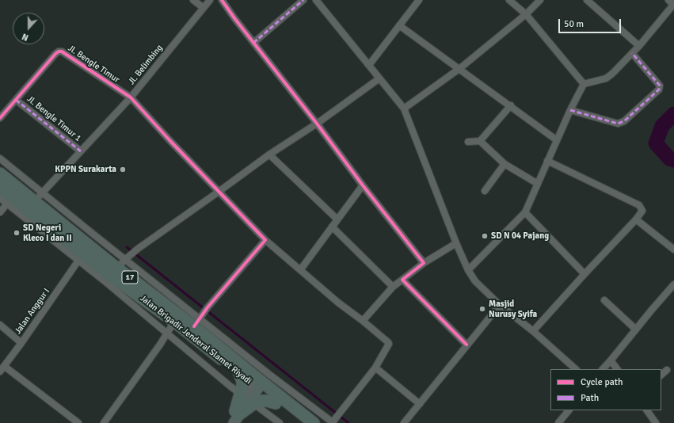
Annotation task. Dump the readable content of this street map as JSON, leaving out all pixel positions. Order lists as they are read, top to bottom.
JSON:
{
  "streets": {
    "highway": ["17", "Jalan Brigadir Jenderal Slamet Riyadi"],
    "street": [
      "Jl. Bengle Timur",
      "Jl. Belimbing",
      "Jl. Bengle Timur 1",
      "Jalan Anggur I"
    ]
  },
  "crossings": [
    ["Jl. Bengle Timur", "Jl. Belimbing"],
    ["Jl. Bengle Timur", "Jl. Bengle Timur 1"],
    ["Jl. Belimbing", "Jl. Bengle Timur 1"],
    ["Jl. Belimbing", "Jalan Brigadir Jenderal Slamet Riyadi"],
    ["Jalan Anggur I", "Jalan Brigadir Jenderal Slamet Riyadi"]
  ],
  "places": [
    "KPPN Surakarta",
    "SD Negeri Kleco I dan II",
    "SD N 04 Pajang",
    "Masjid Nurusy Syifa"
  ],
  "legend": ["Cycle path", "Path"],
  "scale_bar": "50 m",
  "north": "bottom"
}
